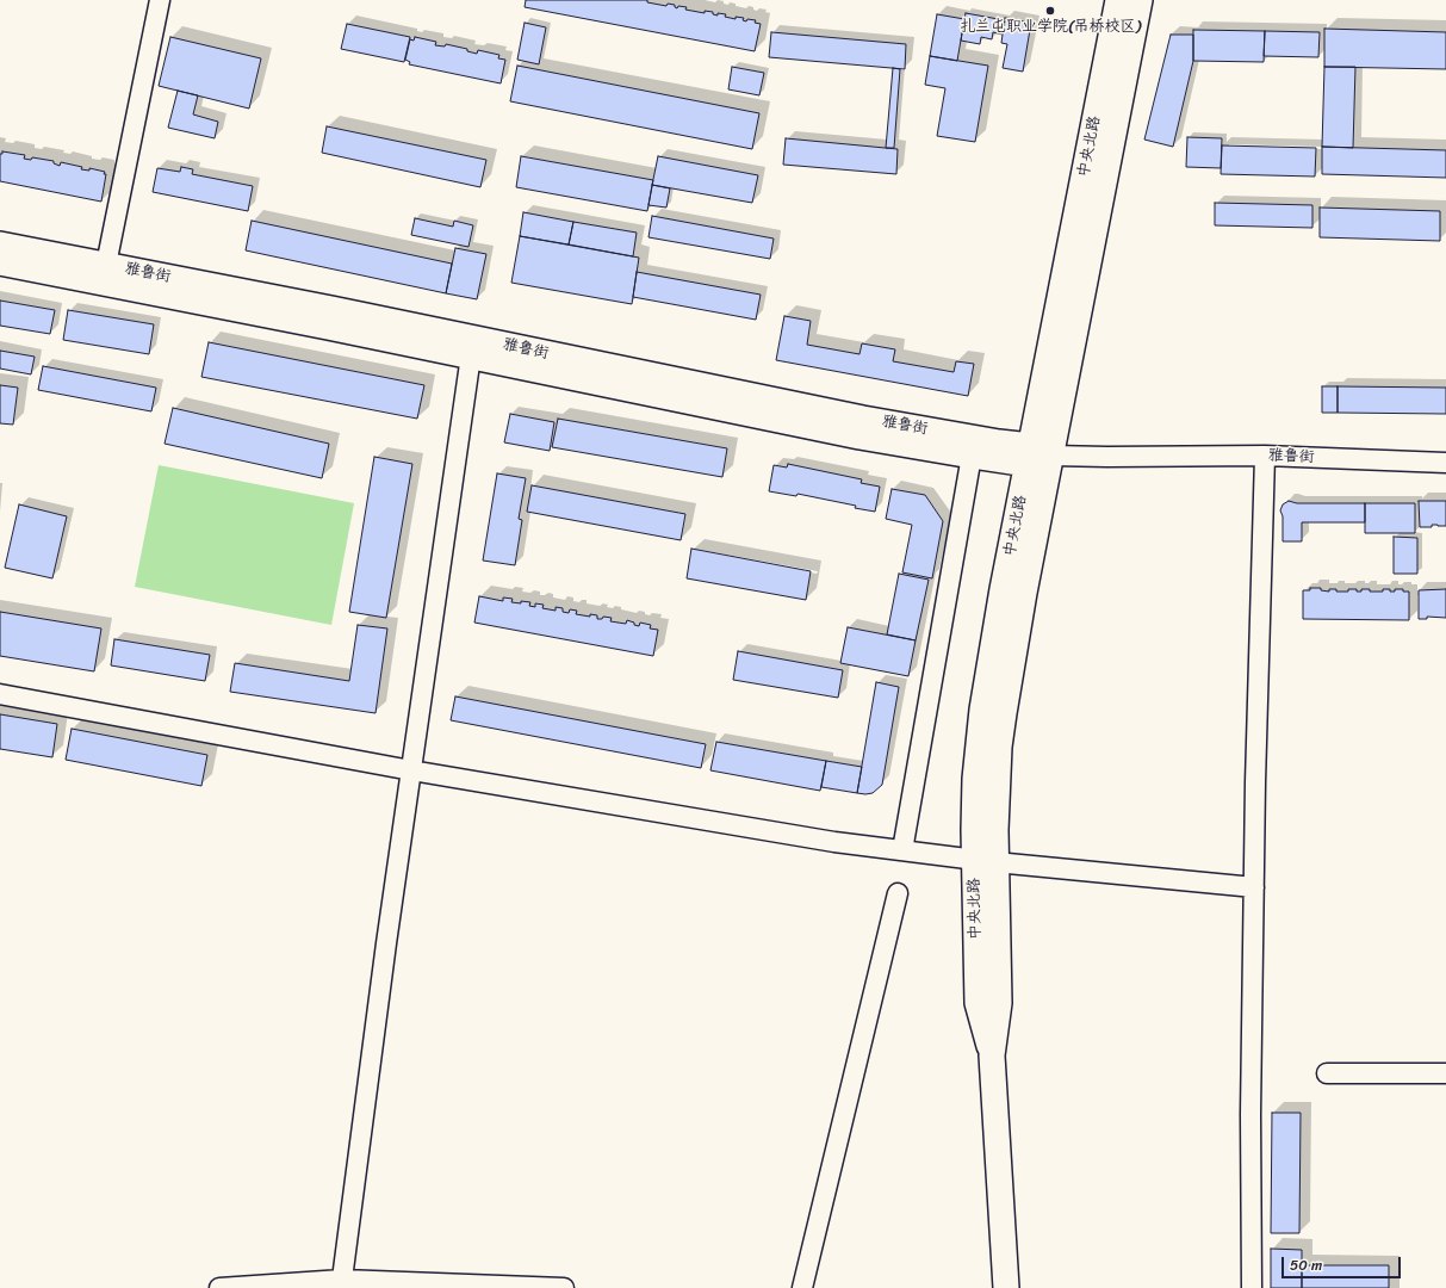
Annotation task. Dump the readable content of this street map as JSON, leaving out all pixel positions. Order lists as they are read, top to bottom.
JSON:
{
  "streets": {
    "main road": ["中央北路", "雅鲁街"]
  },
  "crossings": [
    ["中央北路", "雅鲁街"]
  ],
  "places": ["扎兰屯职业学院(吊桥校区)"],
  "scale_bar": "50 m"
}
